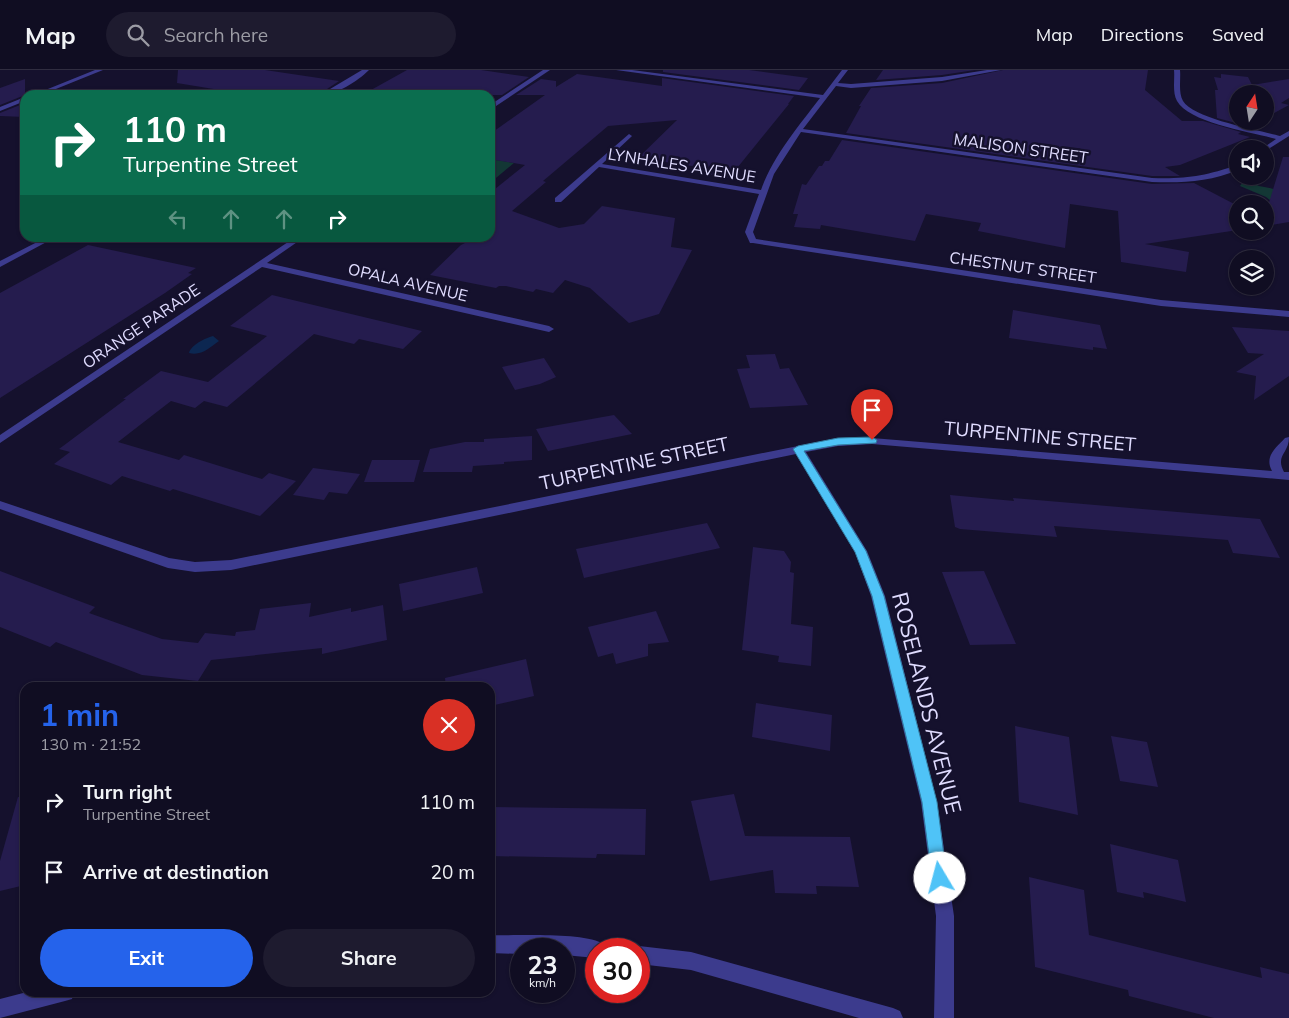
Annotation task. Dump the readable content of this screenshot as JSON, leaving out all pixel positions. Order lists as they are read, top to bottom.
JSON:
{
  "streets": {
    "street": [
      "MALISON STREET",
      "LYNHALES AVENUE",
      "CHESTNUT STREET",
      "OPALA AVENUE",
      "ORANGE PARADE",
      "TURPENTINE STREET",
      "ROSELANDS AVENUE"
    ]
  },
  "crossings": [
    ["LYNHALES AVENUE", "CHESTNUT STREET"],
    ["OPALA AVENUE", "ORANGE PARADE"],
    ["TURPENTINE STREET", "ROSELANDS AVENUE"]
  ],
  "north": "top",
  "page": {
    "header": "Map",
    "search": "Search here",
    "nav": ["Map", "Directions", "Saved"],
    "turn": ["110 m", "Turpentine Street"],
    "heading": ["1 min", "130 m · 21:52"],
    "list": [
      {
        "name": "Turn right",
        "note": "Turpentine Street",
        "value": "110 m"
      },
      {
        "name": "Arrive at destination",
        "value": "20 m"
      }
    ],
    "buttons": ["Exit", "Share"],
    "speed": "23 km/h",
    "limit": "30"
  }
}
